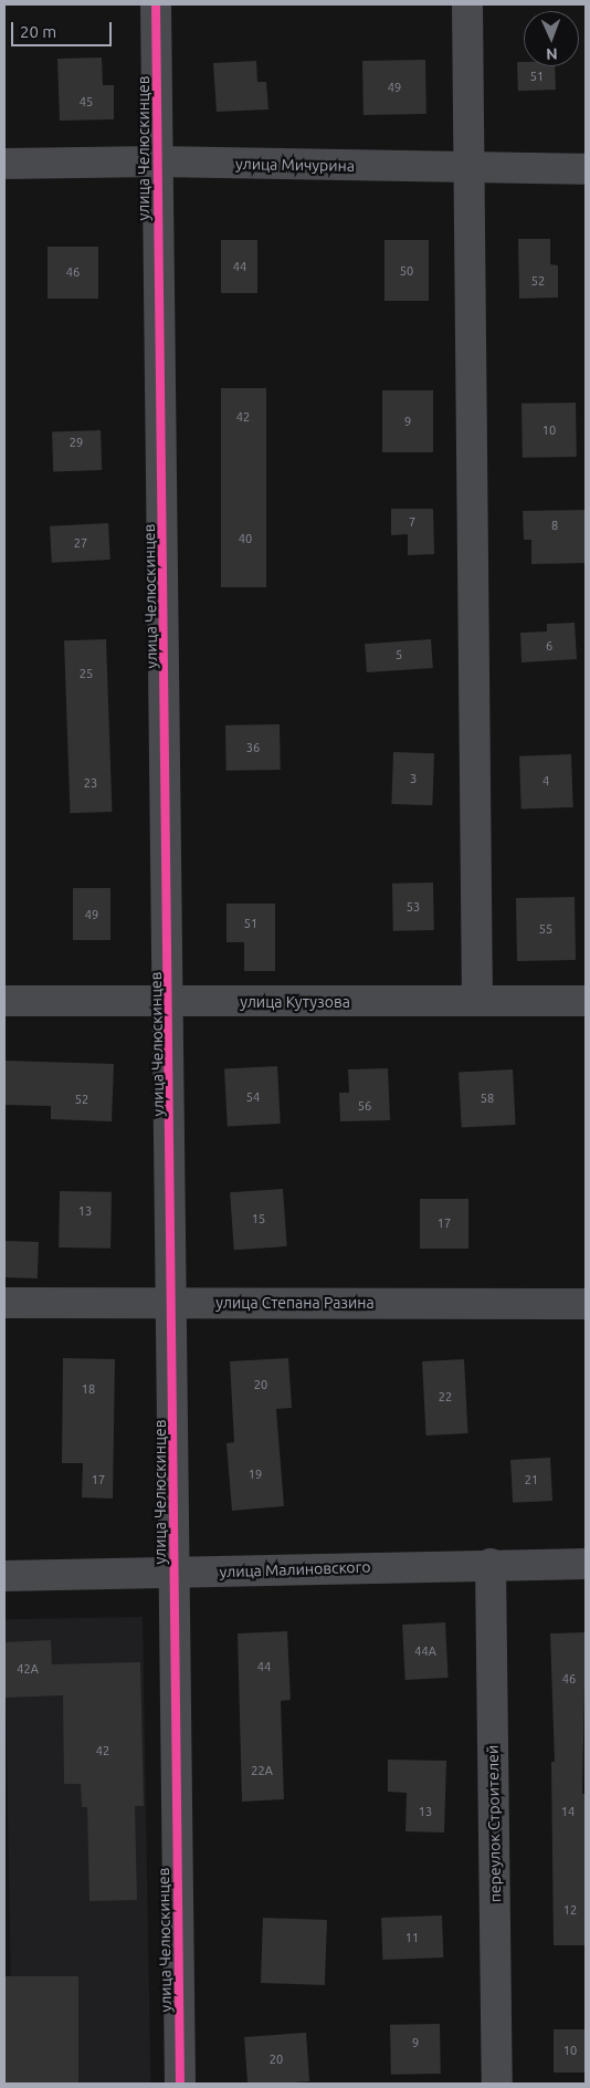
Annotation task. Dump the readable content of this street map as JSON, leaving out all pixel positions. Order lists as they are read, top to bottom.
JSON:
{
  "streets": {
    "street": [
      "улица Челюскинцев",
      "улица Мичурина",
      "улица Кутузова",
      "улица Степана Разина",
      "улица Малиновского",
      "переулок Строителей"
    ]
  },
  "crossings": [
    ["улица Челюскинцев", "улица Мичурина"],
    ["улица Челюскинцев", "улица Кутузова"],
    ["улица Челюскинцев", "улица Степана Разина"],
    ["улица Челюскинцев", "улица Малиновского"],
    ["улица Малиновского", "переулок Строителей"]
  ],
  "house_numbers": [
    "51",
    "49",
    "45",
    "44",
    "50",
    "46",
    "52",
    "42",
    "9",
    "10",
    "29",
    "7",
    "8",
    "40",
    "27",
    "6",
    "5",
    "25",
    "36",
    "3",
    "4",
    "23",
    "53",
    "49",
    "51",
    "55",
    "54",
    "58",
    "52",
    "56",
    "13",
    "15",
    "17",
    "20",
    "18",
    "22",
    "19",
    "17",
    "21",
    "44А",
    "44",
    "42А",
    "46",
    "42",
    "22А",
    "13",
    "14",
    "12",
    "11",
    "9",
    "10",
    "20"
  ],
  "scale_bar": "20 m",
  "north": "bottom"
}
